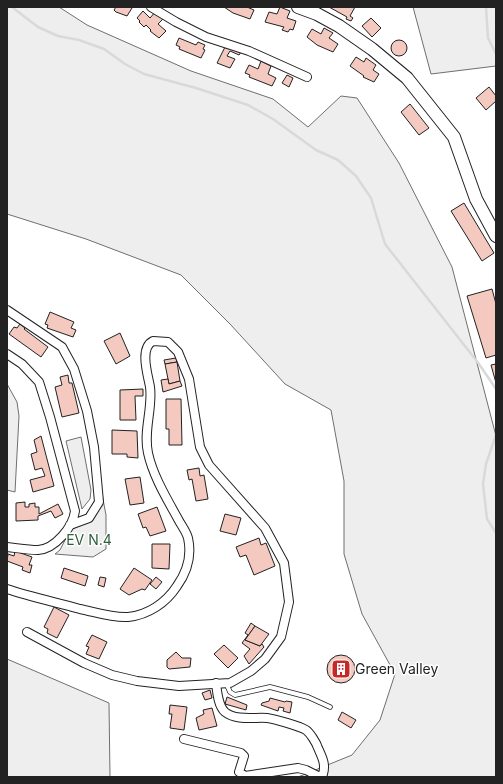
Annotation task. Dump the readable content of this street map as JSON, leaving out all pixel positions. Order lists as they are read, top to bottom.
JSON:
{
  "parks": ["EV N.4"],
  "places": {
    "building": ["Green Valley"]
  }
}
